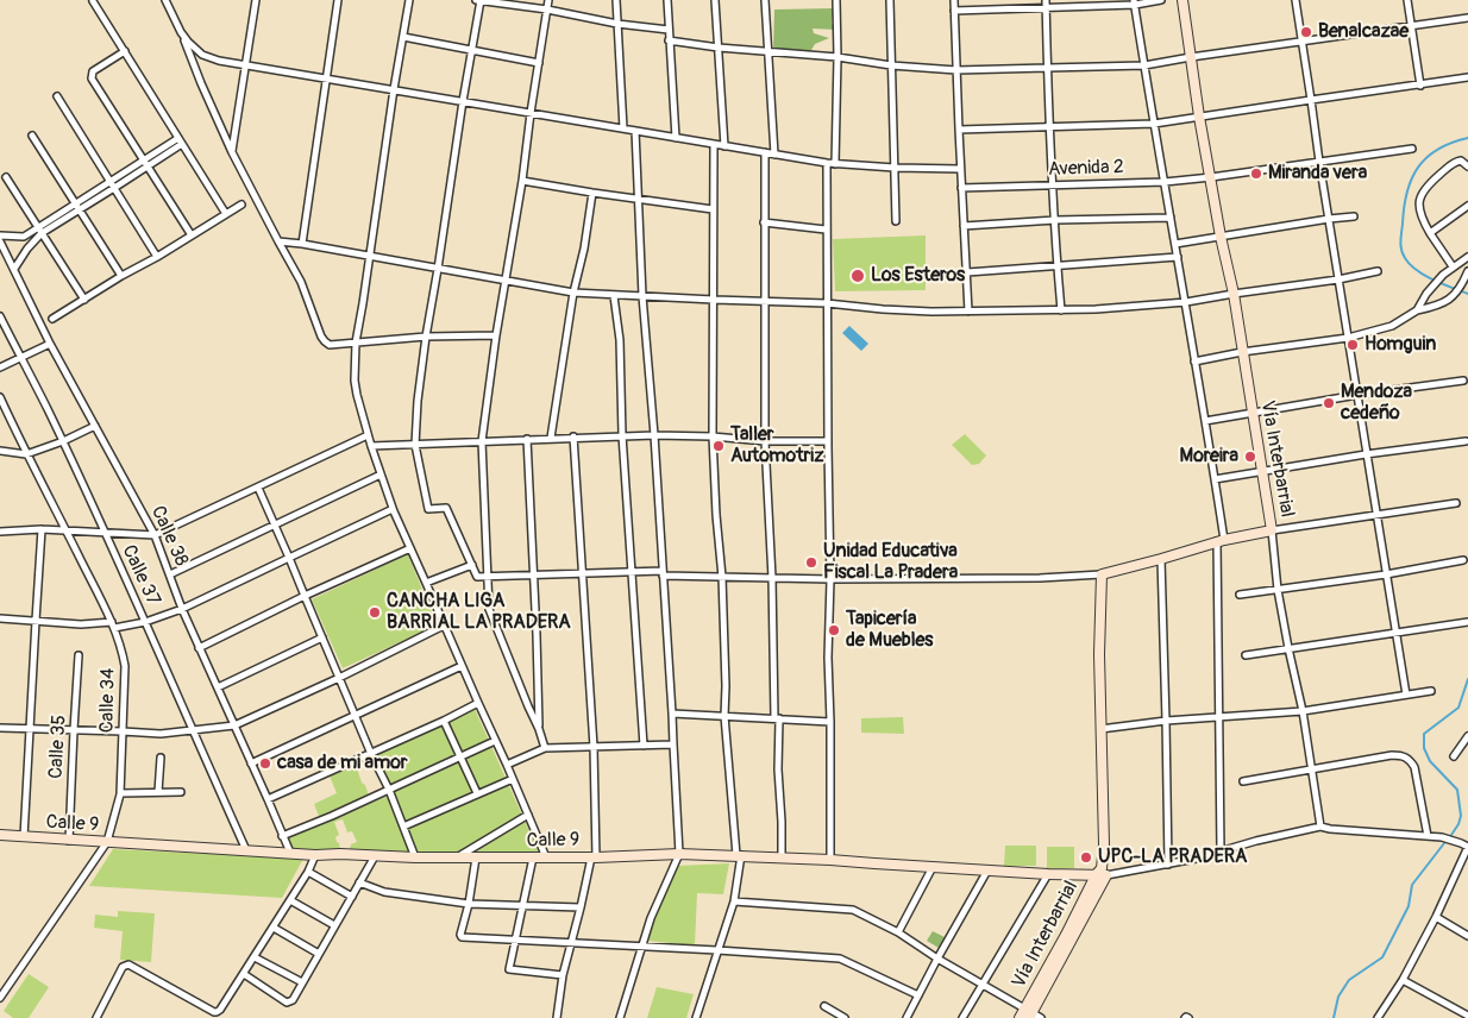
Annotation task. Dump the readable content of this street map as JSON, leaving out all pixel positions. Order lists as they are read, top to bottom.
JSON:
{
  "streets": {
    "main road": ["Vía Interbarrial", "Calle 9"],
    "street": [
      "Avenida 2",
      "Calle 38",
      "Calle 37",
      "Calle 34",
      "Calle 35"
    ]
  },
  "crossings": [
    ["Avenida 2", "Vía Interbarrial"],
    ["Vía Interbarrial", "Calle 9"],
    ["Calle 38", "Calle 9"],
    ["Calle 37", "Calle 9"],
    ["Calle 34", "Calle 9"],
    ["Calle 35", "Calle 9"]
  ],
  "places": [
    "Benalcazae",
    "Miranda vera",
    "Los Esteros",
    "Homguin",
    "Mendoza cedeño",
    "Taller Automotriz",
    "Moreira",
    "Unidad Educativa Fiscal La Pradera",
    "CANCHA LIGA BARRIAL LA PRADERA",
    "Tapicería de Muebles",
    "casa de mi amor",
    "UPC-LA PRADERA"
  ]
}
